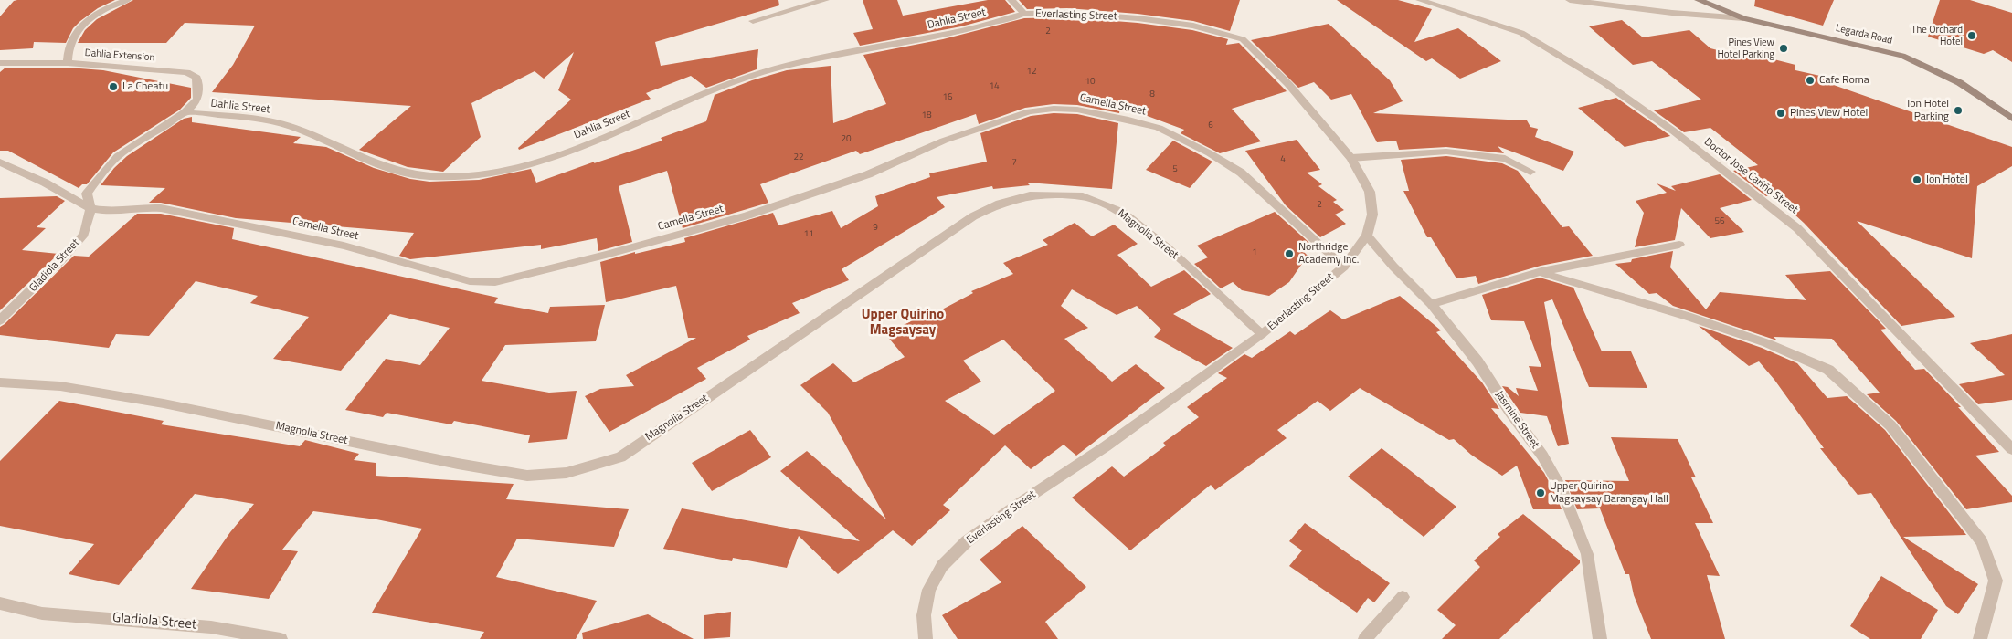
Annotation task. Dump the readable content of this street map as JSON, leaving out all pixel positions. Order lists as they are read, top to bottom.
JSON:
{
  "streets": {
    "main road": ["Legarda Road"],
    "street": [
      "Everlasting Street",
      "Dahlia Street",
      "Dahlia Extension",
      "Camella Street",
      "Doctor Jose Cariño Street",
      "Magnolia Street",
      "Gladiola Street",
      "Jasmine Street"
    ]
  },
  "crossings": [
    ["Everlasting Street", "Dahlia Street"],
    ["Everlasting Street", "Camella Street"],
    ["Everlasting Street", "Magnolia Street"],
    ["Everlasting Street", "Jasmine Street"],
    ["Dahlia Street", "Dahlia Extension"],
    ["Dahlia Street", "Gladiola Street"],
    ["Dahlia Extension", "Gladiola Street"],
    ["Camella Street", "Gladiola Street"]
  ],
  "districts": ["Upper Quirino Magsaysay"],
  "places": [
    "The Orchard Hotel",
    "Pines View Hotel Parking",
    "Cafe Roma",
    "La Cheatu",
    "Ion Hotel Parking",
    "Pines View Hotel",
    "Ion Hotel",
    "Northridge Academy Inc.",
    "Upper Quirino Magsaysay Barangay Hall"
  ],
  "house_numbers": [
    "2",
    "12",
    "10",
    "14",
    "8",
    "16",
    "18",
    "6",
    "20",
    "22",
    "4",
    "7",
    "5",
    "2",
    "56",
    "9",
    "11",
    "1"
  ]
}
